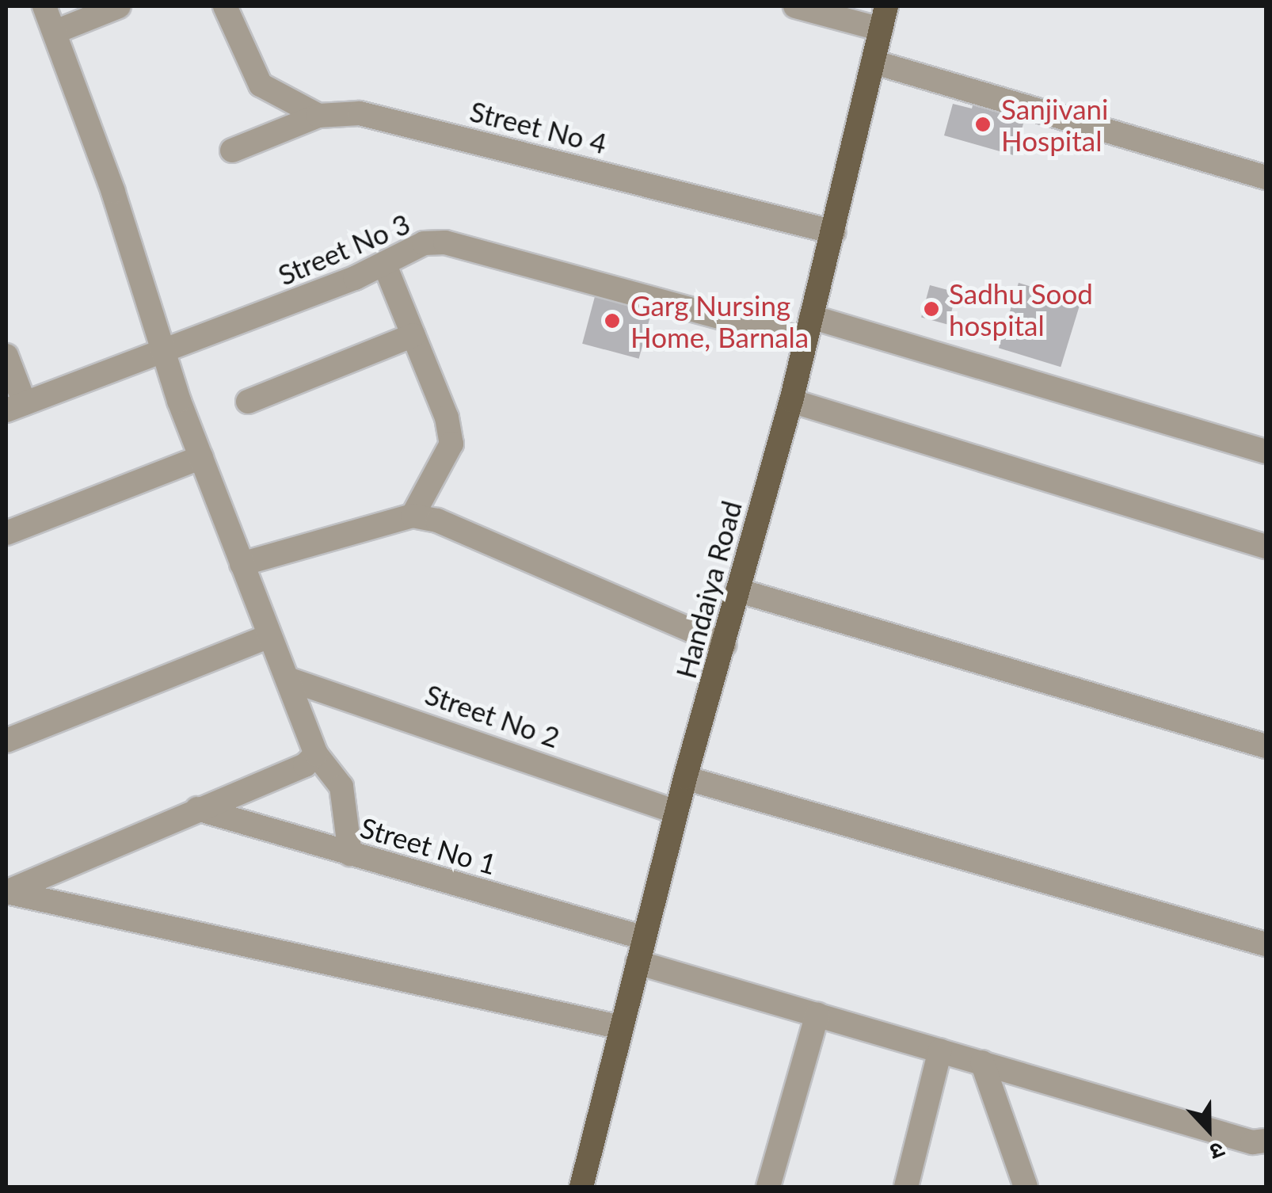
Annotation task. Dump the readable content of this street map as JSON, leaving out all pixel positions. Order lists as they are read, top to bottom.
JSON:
{
  "streets": {
    "main road": ["Handaiya Road"],
    "street": [
      "Street No 4",
      "Street No 3",
      "Street No 2",
      "Street No 1"
    ]
  },
  "crossings": [
    ["Street No 4", "Handaiya Road"],
    ["Street No 3", "Handaiya Road"],
    ["Handaiya Road", "Street No 2"],
    ["Handaiya Road", "Street No 1"]
  ],
  "places": ["Sanjivani Hospital", "Sadhu Sood hospital", "Garg Nursing Home, Barnala"],
  "north": "bottom"
}
